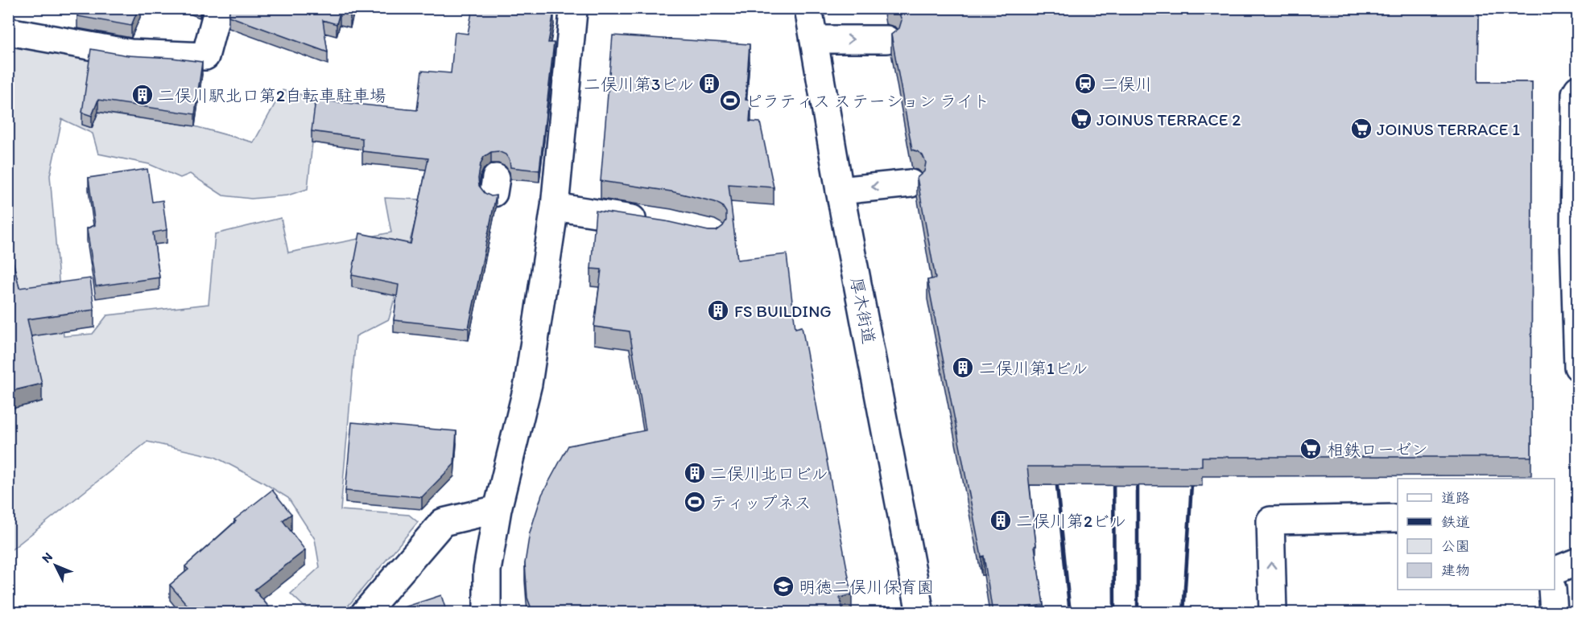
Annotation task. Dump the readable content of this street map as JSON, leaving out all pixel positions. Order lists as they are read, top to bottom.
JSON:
{
  "streets": {
    "street": ["厚木街道"]
  },
  "places": {
    "building": [
      "二俣川第3ビル",
      "二俣川駅北口第2自転車駐車場",
      "FS BUILDING",
      "二俣川第1ビル",
      "二俣川北口ビル",
      "二俣川第2ビル"
    ],
    "station": ["二俣川"],
    "sports": ["ピラティス ステーション ライト", "ティップネス"],
    "supermarket": ["JOINUS TERRACE 2", "JOINUS TERRACE 1", "相鉄ローゼン"],
    "school or university": ["明徳二俣川保育園"]
  },
  "legend": [
    "道路",
    "鉄道",
    "公園",
    "建物"
  ],
  "north": "top left"
}
